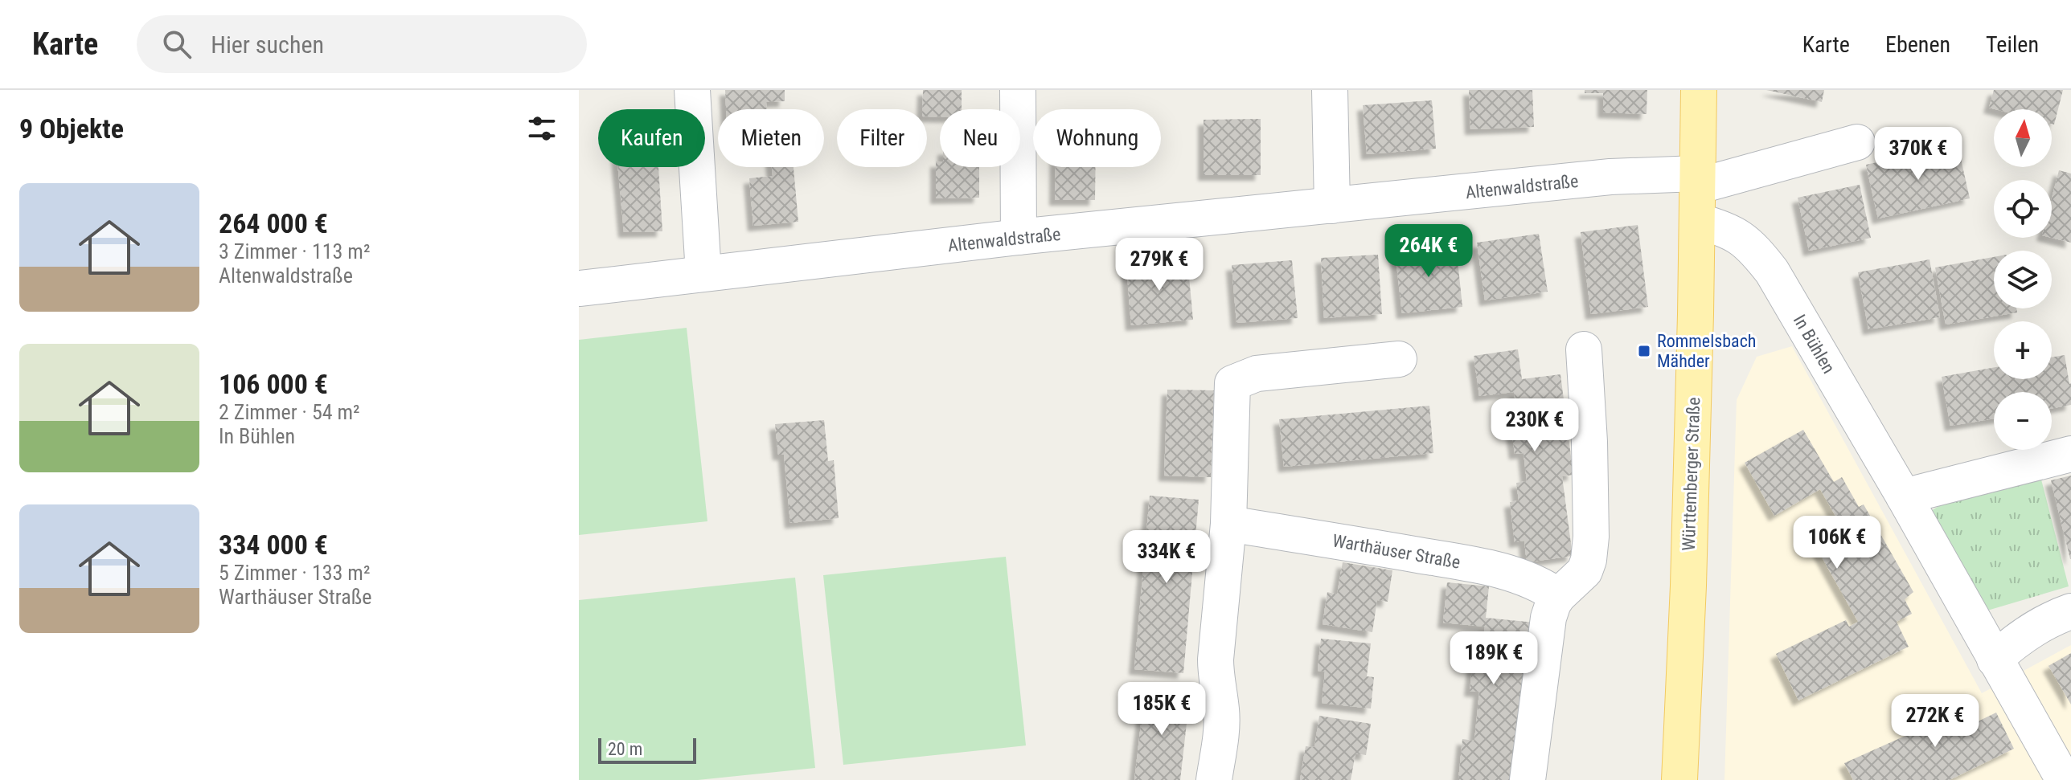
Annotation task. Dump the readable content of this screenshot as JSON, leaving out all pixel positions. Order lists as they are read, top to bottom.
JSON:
{
  "streets": {
    "main road": ["Württemberger Straße"],
    "street": ["Altenwaldstraße", "In Bühlen", "Warthäuser Straße"]
  },
  "crossings": [
    ["Altenwaldstraße", "Württemberger Straße"],
    ["In Bühlen", "Württemberger Straße"]
  ],
  "places": {
    "transit": ["Rommelsbach Mähder"]
  },
  "scale_bar": "20 m",
  "north": "top",
  "page": {
    "header": "Karte",
    "search": "Hier suchen",
    "nav": ["Karte", "Ebenen", "Teilen"],
    "heading": "9 Objekte",
    "map_buttons": ["+", "−"],
    "chip": [
      "Kaufen",
      "Mieten",
      "Filter",
      "Neu",
      "Wohnung"
    ],
    "price": [
      "370K €",
      "264K €",
      "279K €",
      "230K €",
      "106K €",
      "334K €",
      "189K €",
      "185K €",
      "272K €"
    ],
    "list": [
      {
        "name": "264 000 €",
        "note": "3 Zimmer · 113 m² · Altenwaldstraße"
      },
      {
        "name": "106 000 €",
        "note": "2 Zimmer · 54 m² · In Bühlen"
      },
      {
        "name": "334 000 €",
        "note": "5 Zimmer · 133 m² · Warthäuser Straße"
      }
    ],
    "scale": "20 m"
  }
}
